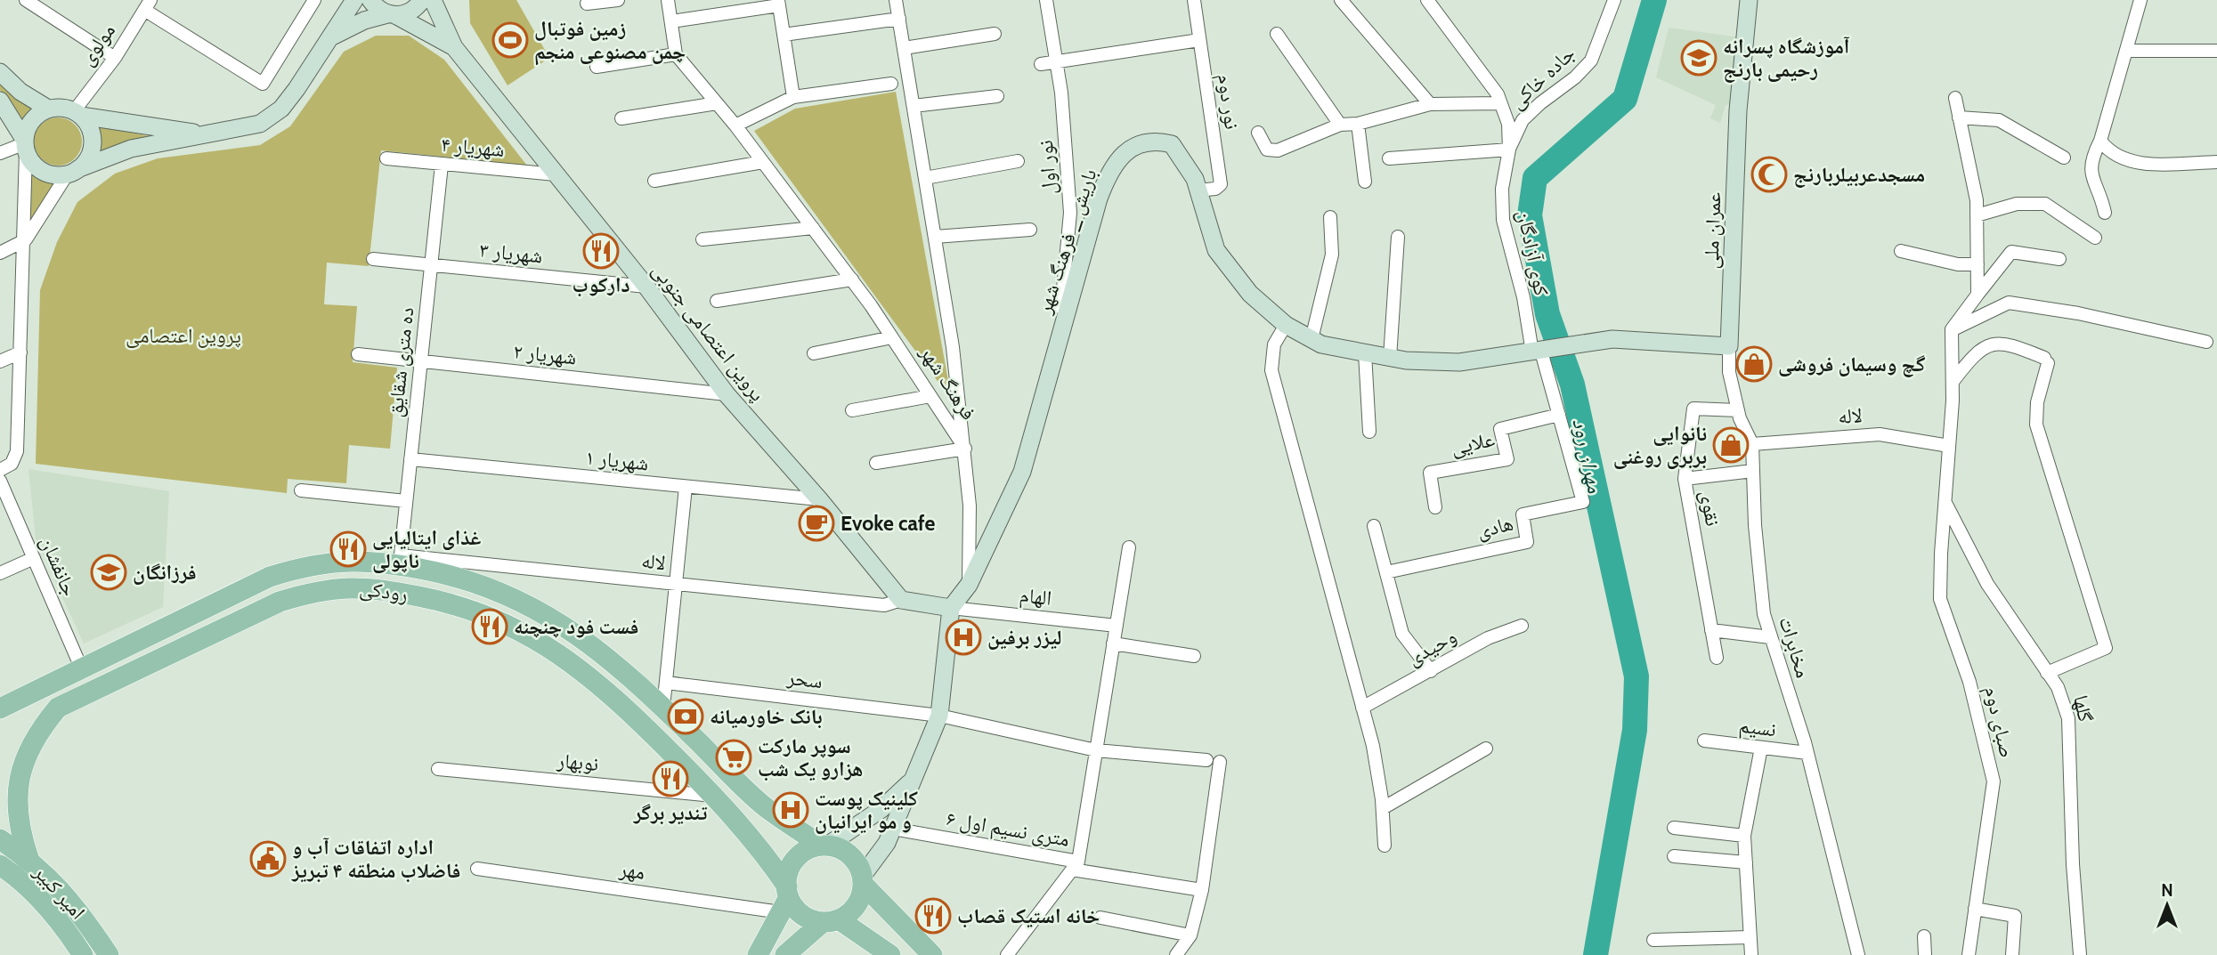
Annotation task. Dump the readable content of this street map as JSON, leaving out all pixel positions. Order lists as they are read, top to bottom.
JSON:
{
  "streets": {
    "main road": [
      "عمران ملی",
      "باریش _ فرهنگ شهر",
      "پروین اعتصامی جنوبی",
      "رودکى",
      "امیر کبیر"
    ],
    "street": [
      "مولوی",
      "جاده خاکی",
      "نور دوم",
      "شهریار ۴",
      "نور اول",
      "شهریار ۳",
      "کوی آزادگان",
      "شهریار ۲",
      "ده متری شقایق",
      "فرهنگ شهر",
      "لاله",
      "علایی",
      "شهریار ۱",
      "نقوی",
      "هادی",
      "جانفشان",
      "الهام",
      "وحیدی",
      "مخابرات",
      "سحر",
      "گلها",
      "صبای دوم",
      "نسیم",
      "نوبهار",
      "۶ متری نسیم اول",
      "مهر"
    ]
  },
  "crossings": [
    ["جاده خاکی", "کوی آزادگان"],
    ["نور دوم", "باریش _ فرهنگ شهر"],
    ["شهریار ۴", "پروین اعتصامی جنوبی"],
    ["شهریار ۴", "ده متری شقایق"],
    ["نور اول", "باریش _ فرهنگ شهر"],
    ["عمران ملی", "باریش _ فرهنگ شهر"],
    ["عمران ملی", "مخابرات"],
    ["باریش _ فرهنگ شهر", "کوی آزادگان"],
    ["باریش _ فرهنگ شهر", "الهام"],
    ["باریش _ فرهنگ شهر", "مخابرات"],
    ["شهریار ۳", "پروین اعتصامی جنوبی"],
    ["شهریار ۳", "ده متری شقایق"],
    ["کوی آزادگان", "علایی"],
    ["کوی آزادگان", "هادی"],
    ["پروین اعتصامی جنوبی", "شهریار ۲"],
    ["پروین اعتصامی جنوبی", "لاله"],
    ["پروین اعتصامی جنوبی", "شهریار ۱"],
    ["شهریار ۲", "ده متری شقایق"],
    ["ده متری شقایق", "لاله"],
    ["ده متری شقایق", "شهریار ۱"],
    ["ده متری شقایق", "رودکى"],
    ["لاله", "رودکى"],
    ["لاله", "مخابرات"],
    ["لاله", "صبای دوم"],
    ["نقوی", "مخابرات"],
    ["جانفشان", "رودکى"],
    ["رودکى", "نوبهار"],
    ["رودکى", "مهر"],
    ["رودکى", "امیر کبیر"],
    ["مخابرات", "نسیم"],
    ["گلها", "صبای دوم"]
  ],
  "water": ["مهران رود"],
  "parks": ["پروین اعتصامى"],
  "places": {
    "sports": ["زمین فوتبال چمن مصنوعی منجم"],
    "school or university": ["آموزشگاه پسرانه رحیمی بارنج", "فرزانگان"],
    "mosque": ["مسجدعربیلربارنج"],
    "restaurant": [
      "دارکوب",
      "غذای ایتالیایی ناپولی",
      "فست فود چنچنه",
      "تندیر برگر",
      "خانه استیک قصاب"
    ],
    "shop": ["گچ وسیمان فروشی", "نانوایی بربری روغنی"],
    "cafe": ["Evoke cafe"],
    "hospital": ["لیزر برفین", "کلینیک پوست و مو ایرانیان"],
    "bank": ["بانک خاورمیانه"],
    "supermarket": ["سوپر مارکت هزارو یک شب"],
    "public building": ["اداره اتفاقات آب و فاضلاب منطقه ۴ تبریز"]
  },
  "north": "top"
}
